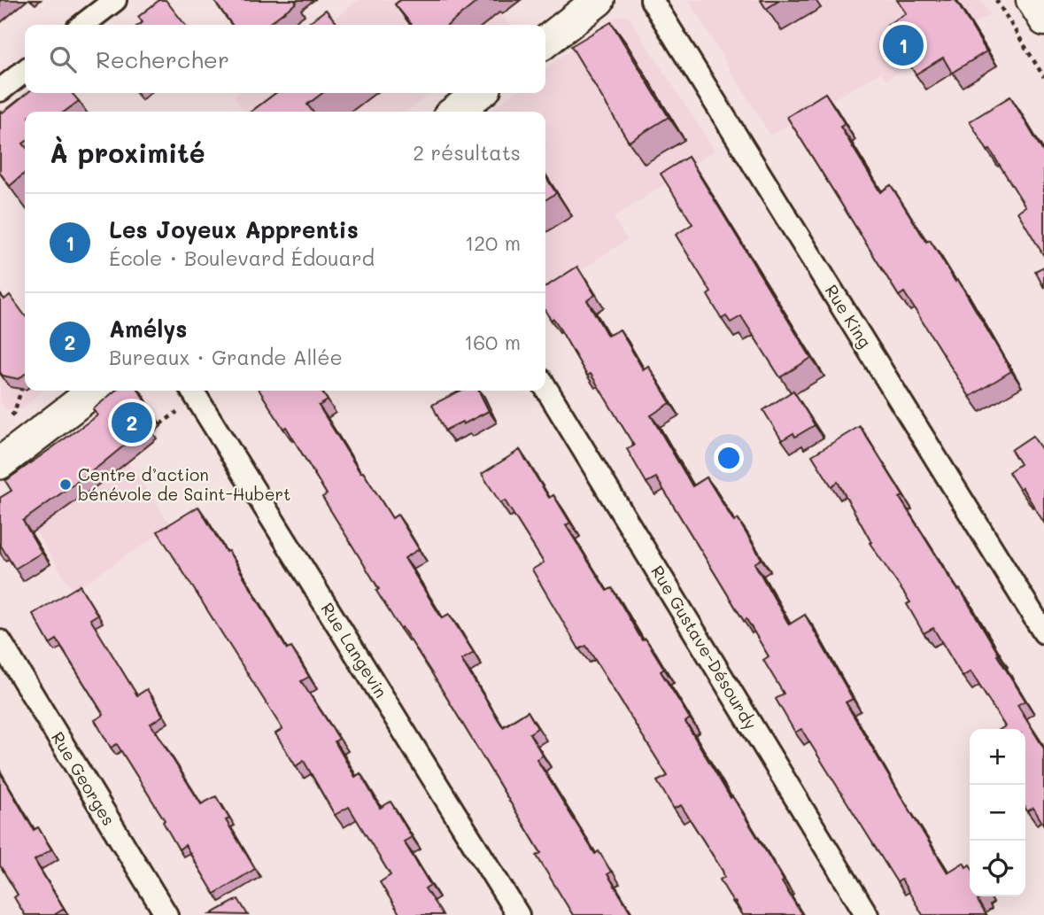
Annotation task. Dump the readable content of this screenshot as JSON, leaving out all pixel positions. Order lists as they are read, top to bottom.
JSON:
{
  "streets": {
    "street": [
      "Rue King",
      "Rue Gustave-Désourdy",
      "Rue Langevin",
      "Rue Georges"
    ]
  },
  "places": ["Centre d’action bénévole de Saint-Hubert"],
  "page": {
    "pins": ["1", "2"],
    "search": "Rechercher",
    "heading": ["À proximité", "2 résultats"],
    "list": [
      {
        "mark": "1",
        "name": "Les Joyeux Apprentis",
        "note": "École · Boulevard Édouard",
        "value": "120 m"
      },
      {
        "mark": "2",
        "name": "Amélys",
        "note": "Bureaux · Grande Allée",
        "value": "160 m"
      }
    ],
    "map_buttons": ["+", "−"]
  }
}
